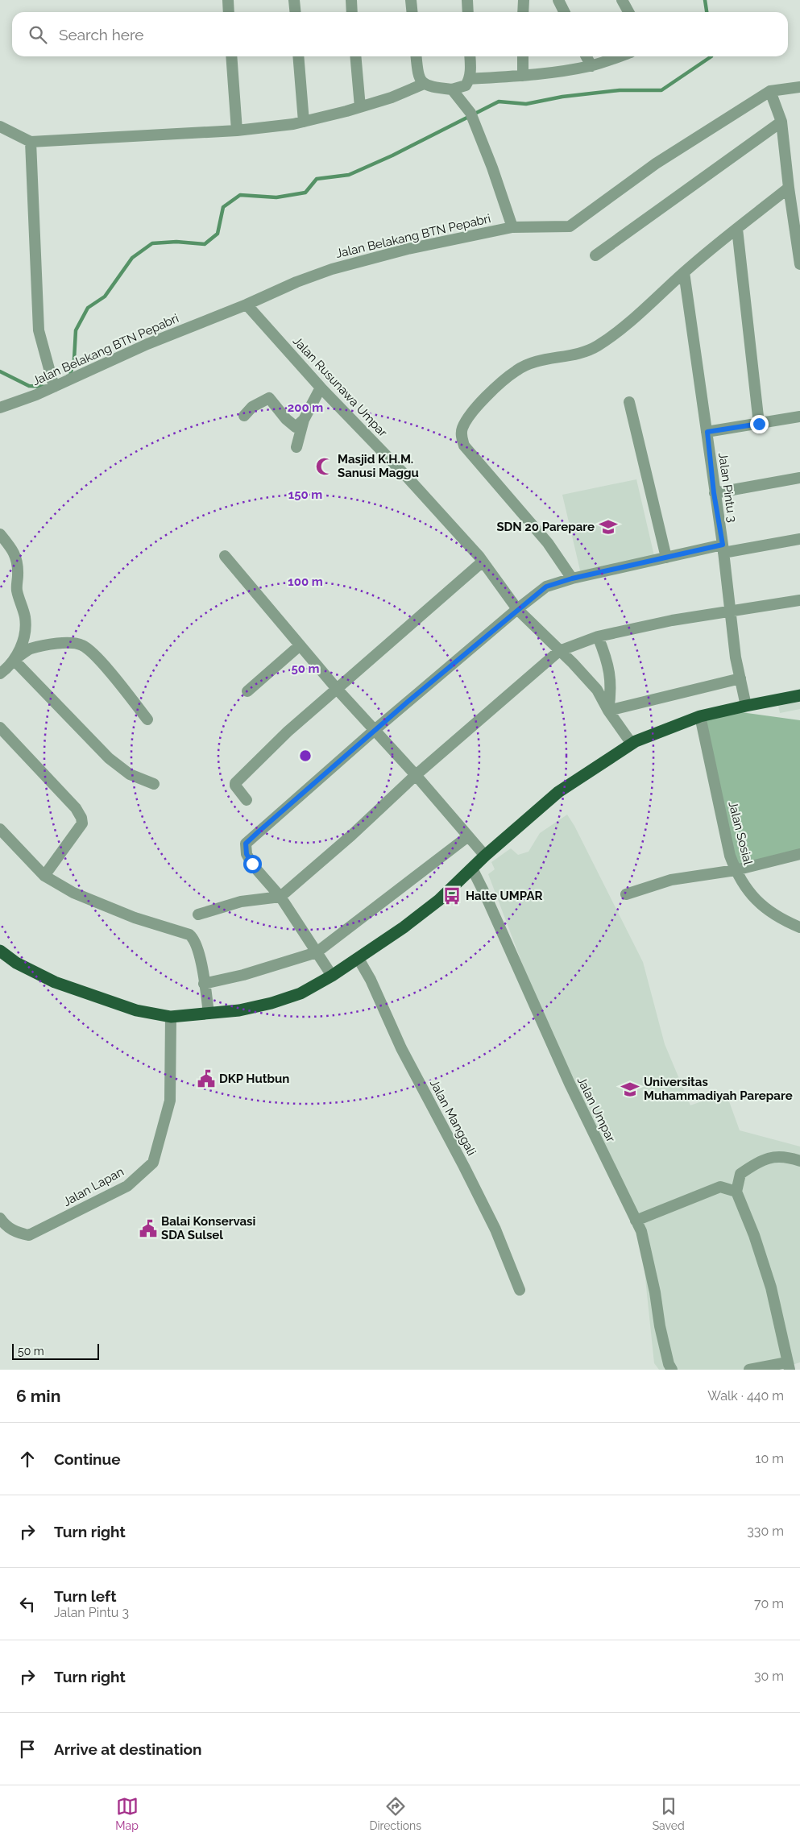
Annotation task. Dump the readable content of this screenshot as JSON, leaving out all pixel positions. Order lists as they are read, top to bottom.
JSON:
{
  "streets": {
    "street": [
      "Jalan Belakang BTN Pepabri",
      "Jalan Rusunawa Umpar",
      "Jalan Pintu 3",
      "Jalan Sosial",
      "Jalan Umpar",
      "Jalan Manggali",
      "Jalan Lapan"
    ]
  },
  "crossings": [
    ["Jalan Belakang BTN Pepabri", "Jalan Rusunawa Umpar"]
  ],
  "places": {
    "mosque": ["Masjid K.H.M. Sanusi Maggu"],
    "school or university": ["SDN 20 Parepare", "Universitas Muhammadiyah Parepare"],
    "bus stop": ["Halte UMPAR"],
    "public building": ["DKP Hutbun", "Balai Konservasi SDA Sulsel"]
  },
  "scale_bar": "50 m",
  "page": {
    "search": "Search here",
    "scale": "50 m",
    "heading": ["6 min", "Walk · 440 m"],
    "list": [
      ["Continue", "10 m"],
      ["Turn right", "330 m"],
      ["Turn left", "Jalan Pintu 3", "70 m"],
      ["Turn right", "30 m"],
      "Arrive at destination"
    ],
    "nav": ["Map", "Directions", "Saved"]
  },
  "rings": [
    "200 m",
    "150 m",
    "100 m",
    "50 m"
  ]
}
